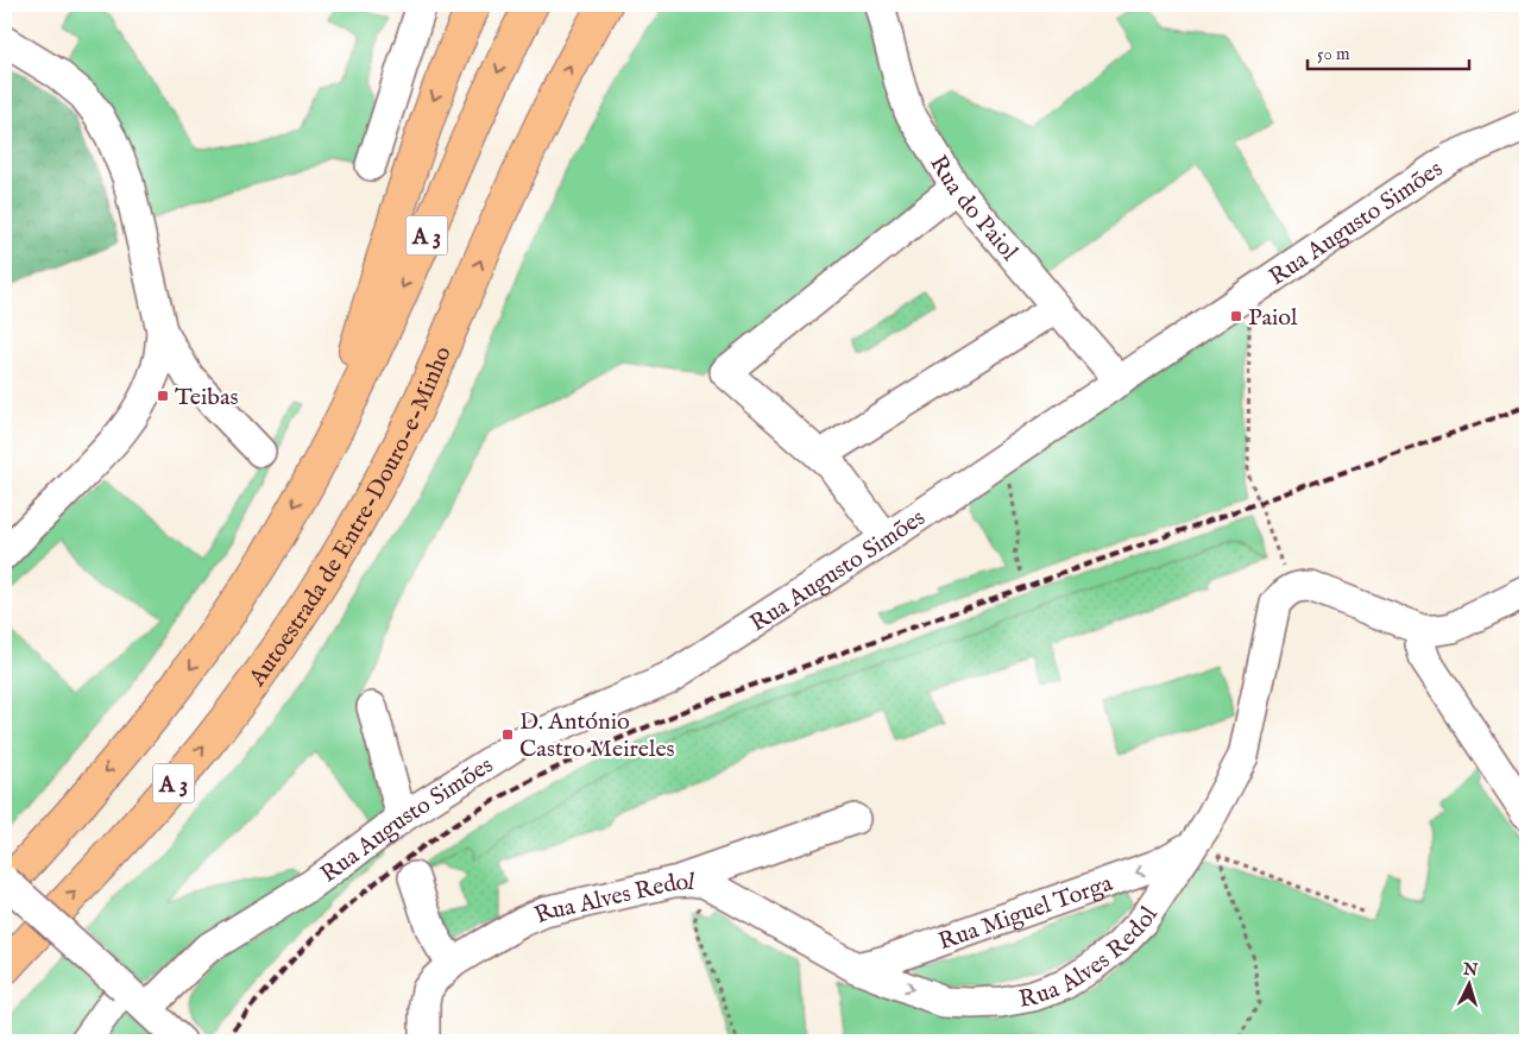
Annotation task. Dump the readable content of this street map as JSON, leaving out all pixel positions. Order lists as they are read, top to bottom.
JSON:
{
  "streets": {
    "highway": ["A 3", "Autoestrada de Entre-Douro-e-Minho"],
    "street": [
      "Rua do Paiol",
      "Rua Augusto Simões",
      "Rua Alves Redol",
      "Rua Miguel Torga"
    ]
  },
  "crossings": [
    ["Rua do Paiol", "Rua Augusto Simões"],
    ["Rua Alves Redol", "Rua Miguel Torga"]
  ],
  "one_way": ["Rua Miguel Torga"],
  "places": {
    "transit": ["Paiol", "Teibas", "D. António Castro Meireles"]
  },
  "scale_bar": "50 m",
  "north": "top"
}
